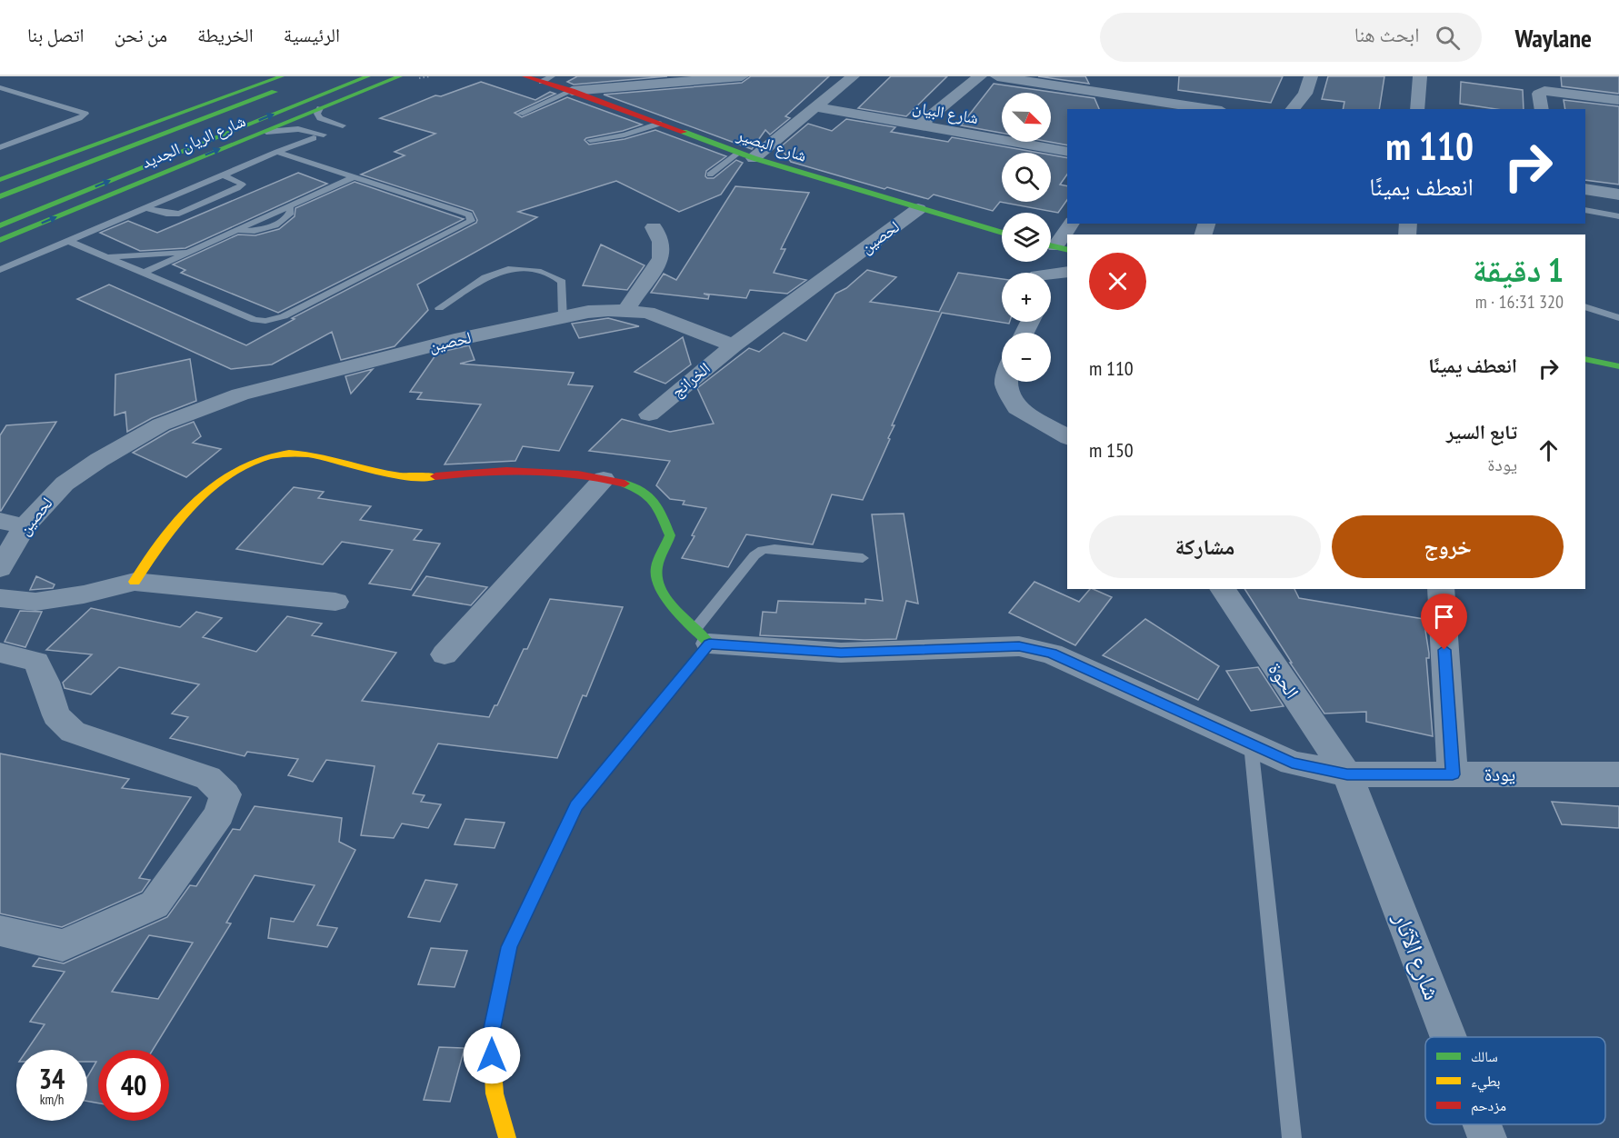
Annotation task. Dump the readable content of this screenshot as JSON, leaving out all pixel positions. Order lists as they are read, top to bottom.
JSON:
{
  "streets": {
    "main road": ["شارع الريان الجديد", "شارع البصير"],
    "street": [
      "شارع البيان",
      "لحصين",
      "الخرانج",
      "الحوة",
      "يودة",
      "شارع الآثار"
    ]
  },
  "crossings": [
    ["شارع البصير", "لحصين"],
    ["لحصين", "الخرانج"],
    ["الحوة", "يودة"],
    ["الحوة", "شارع الآثار"],
    ["يودة", "شارع الآثار"]
  ],
  "legend": ["سالك", "بطيء", "مزدحم"],
  "north": "bottom right",
  "page": {
    "header": "Waylane",
    "search": "ابحث هنا",
    "nav": [
      "الرئيسية",
      "الخريطة",
      "من نحن",
      "اتصل بنا"
    ],
    "map_buttons": ["+", "−"],
    "turn": ["110 m", "انعطف يمينًا"],
    "heading": ["1 دقيقة", "320 m · 16:31"],
    "list": [
      {
        "name": "انعطف يمينًا",
        "value": "110 m"
      },
      {
        "name": "تابع السير",
        "note": "يودة",
        "value": "150 m"
      }
    ],
    "buttons": ["خروج", "مشاركة"],
    "speed": "34 km/h",
    "limit": "40"
  }
}
